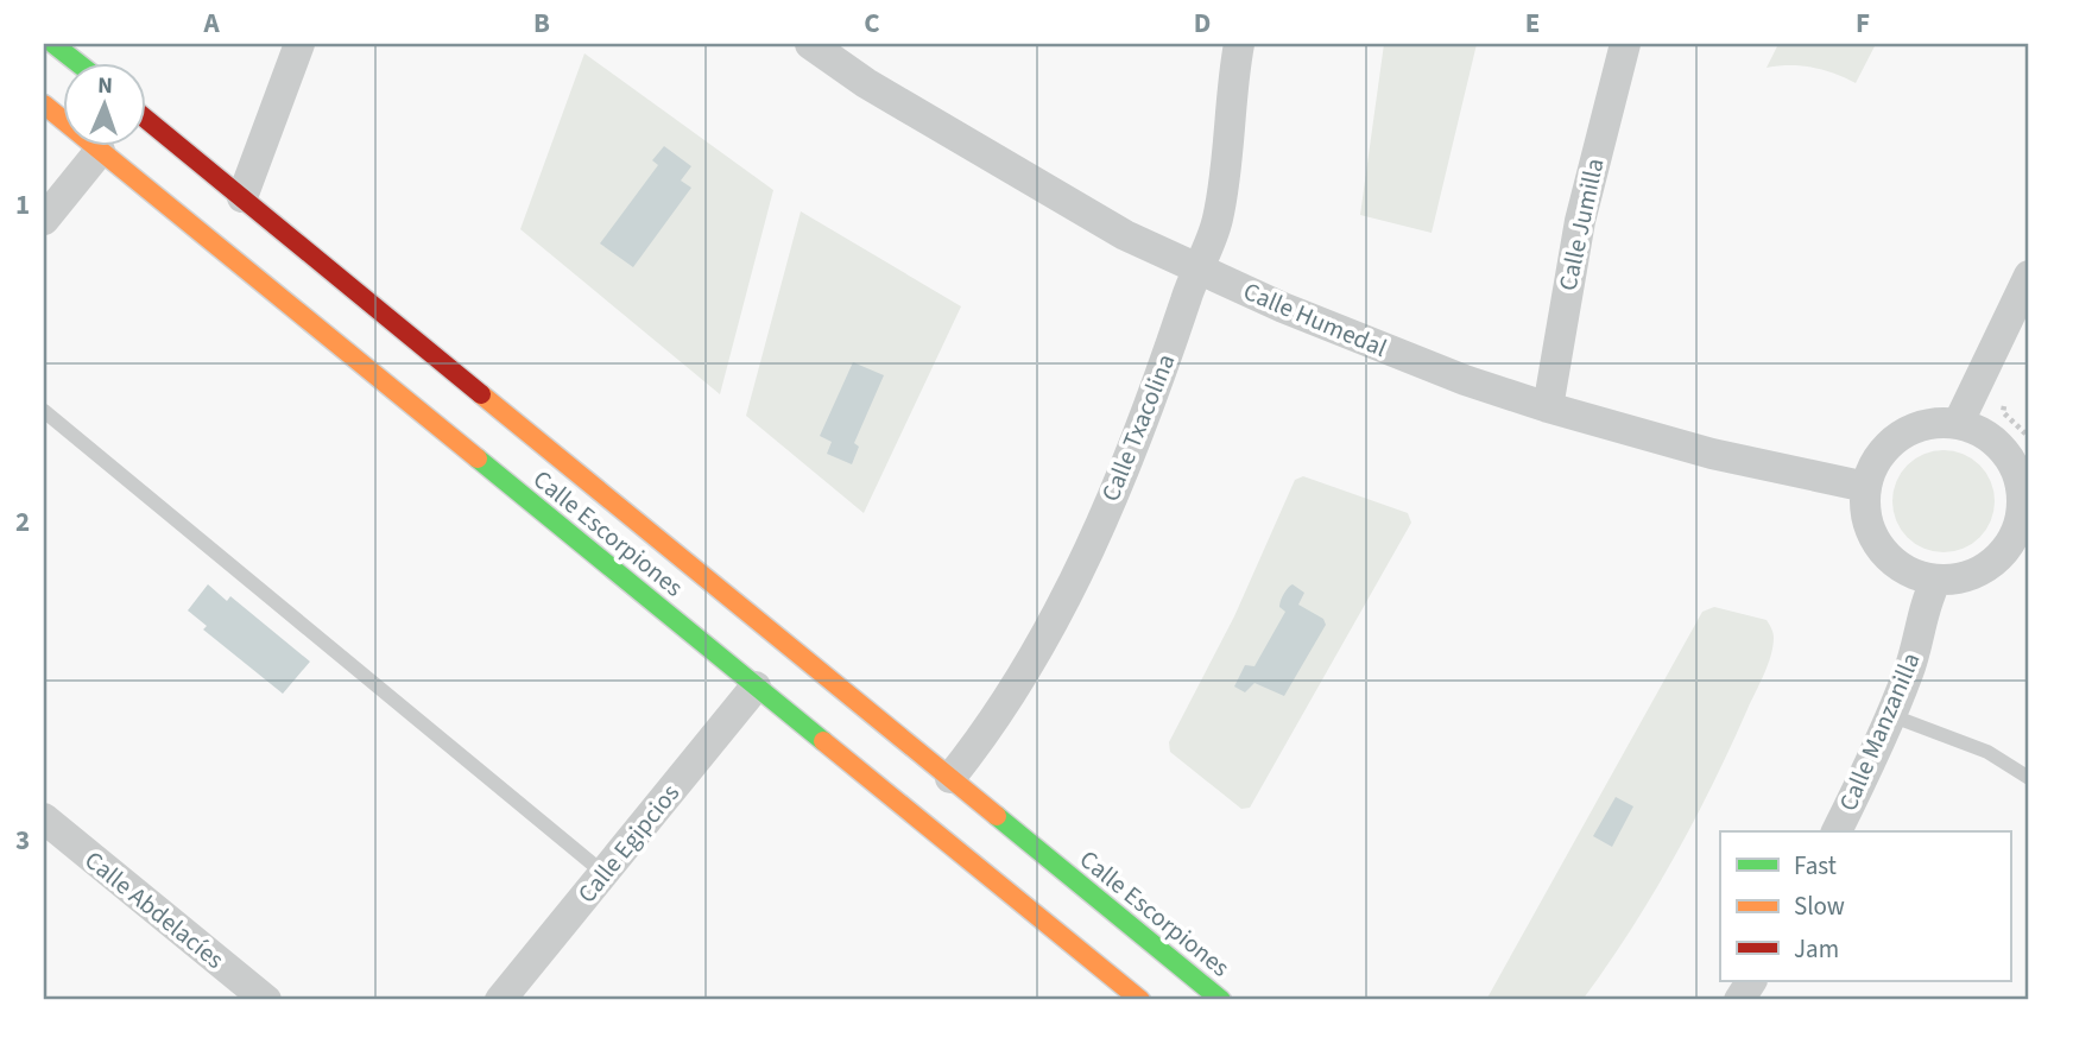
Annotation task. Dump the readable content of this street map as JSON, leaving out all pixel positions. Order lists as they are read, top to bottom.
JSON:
{
  "streets": {
    "street": [
      "Calle Jumilla",
      "Calle Humedal",
      "Calle Txacolina",
      "Calle Escorpiones",
      "Calle Manzanilla",
      "Calle Egipcios",
      "Calle Abdelacíes"
    ]
  },
  "crossings": [
    ["Calle Jumilla", "Calle Humedal"],
    ["Calle Humedal", "Calle Txacolina"],
    ["Calle Humedal", "Calle Manzanilla"],
    ["Calle Txacolina", "Calle Escorpiones"],
    ["Calle Escorpiones", "Calle Egipcios"]
  ],
  "legend": ["Fast", "Slow", "Jam"],
  "north": "top",
  "grid": {
    "columns": [
      "A",
      "B",
      "C",
      "D",
      "E",
      "F"
    ],
    "rows": ["1", "2", "3"]
  }
}
